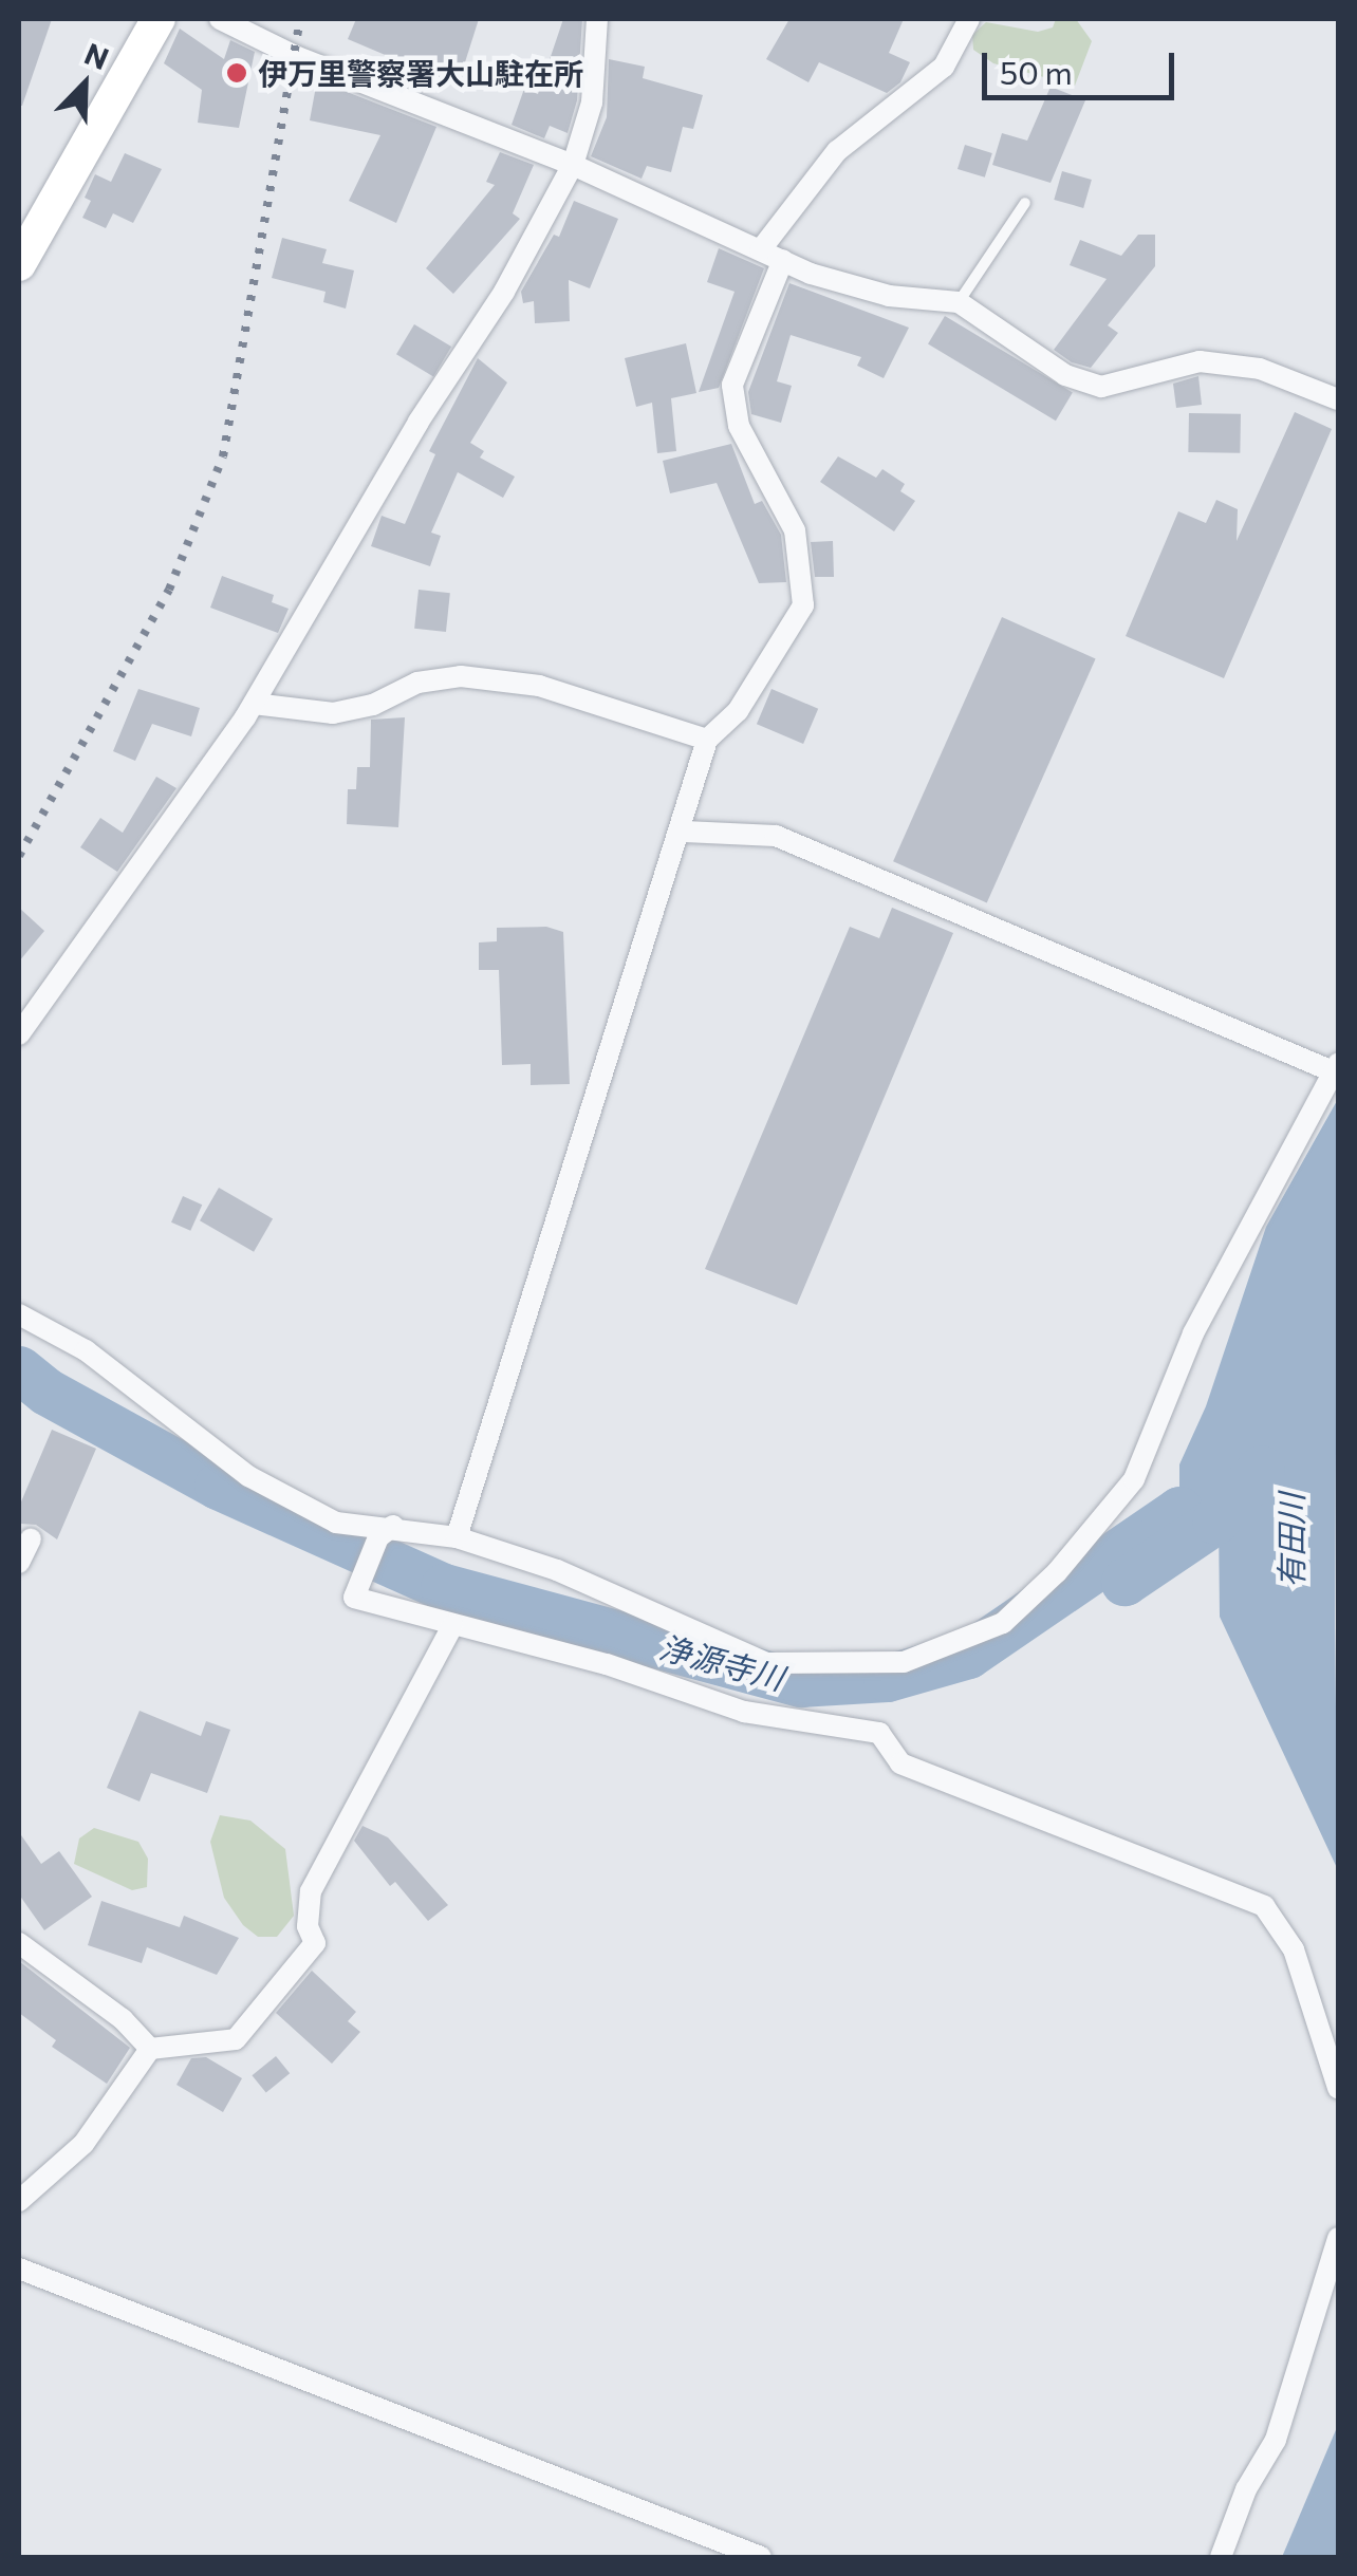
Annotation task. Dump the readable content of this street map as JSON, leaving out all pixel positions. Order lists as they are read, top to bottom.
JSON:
{
  "water": ["有田川", "浄源寺川"],
  "places": ["伊万里警察署大山駐在所"],
  "scale_bar": "50 m",
  "north": "top right"
}
